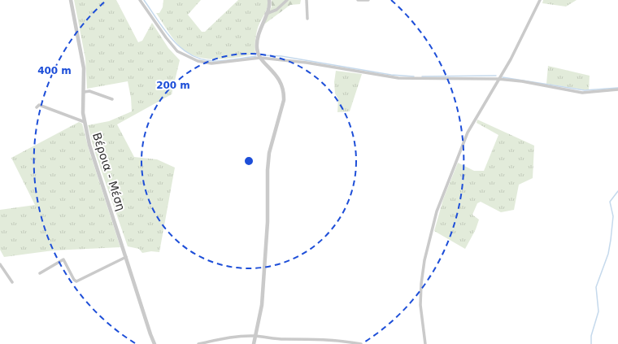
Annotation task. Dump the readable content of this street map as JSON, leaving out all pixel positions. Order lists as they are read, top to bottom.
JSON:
{
  "streets": {
    "street": ["Βέροια - Μέση"]
  },
  "rings": ["400 m", "200 m"]
}
